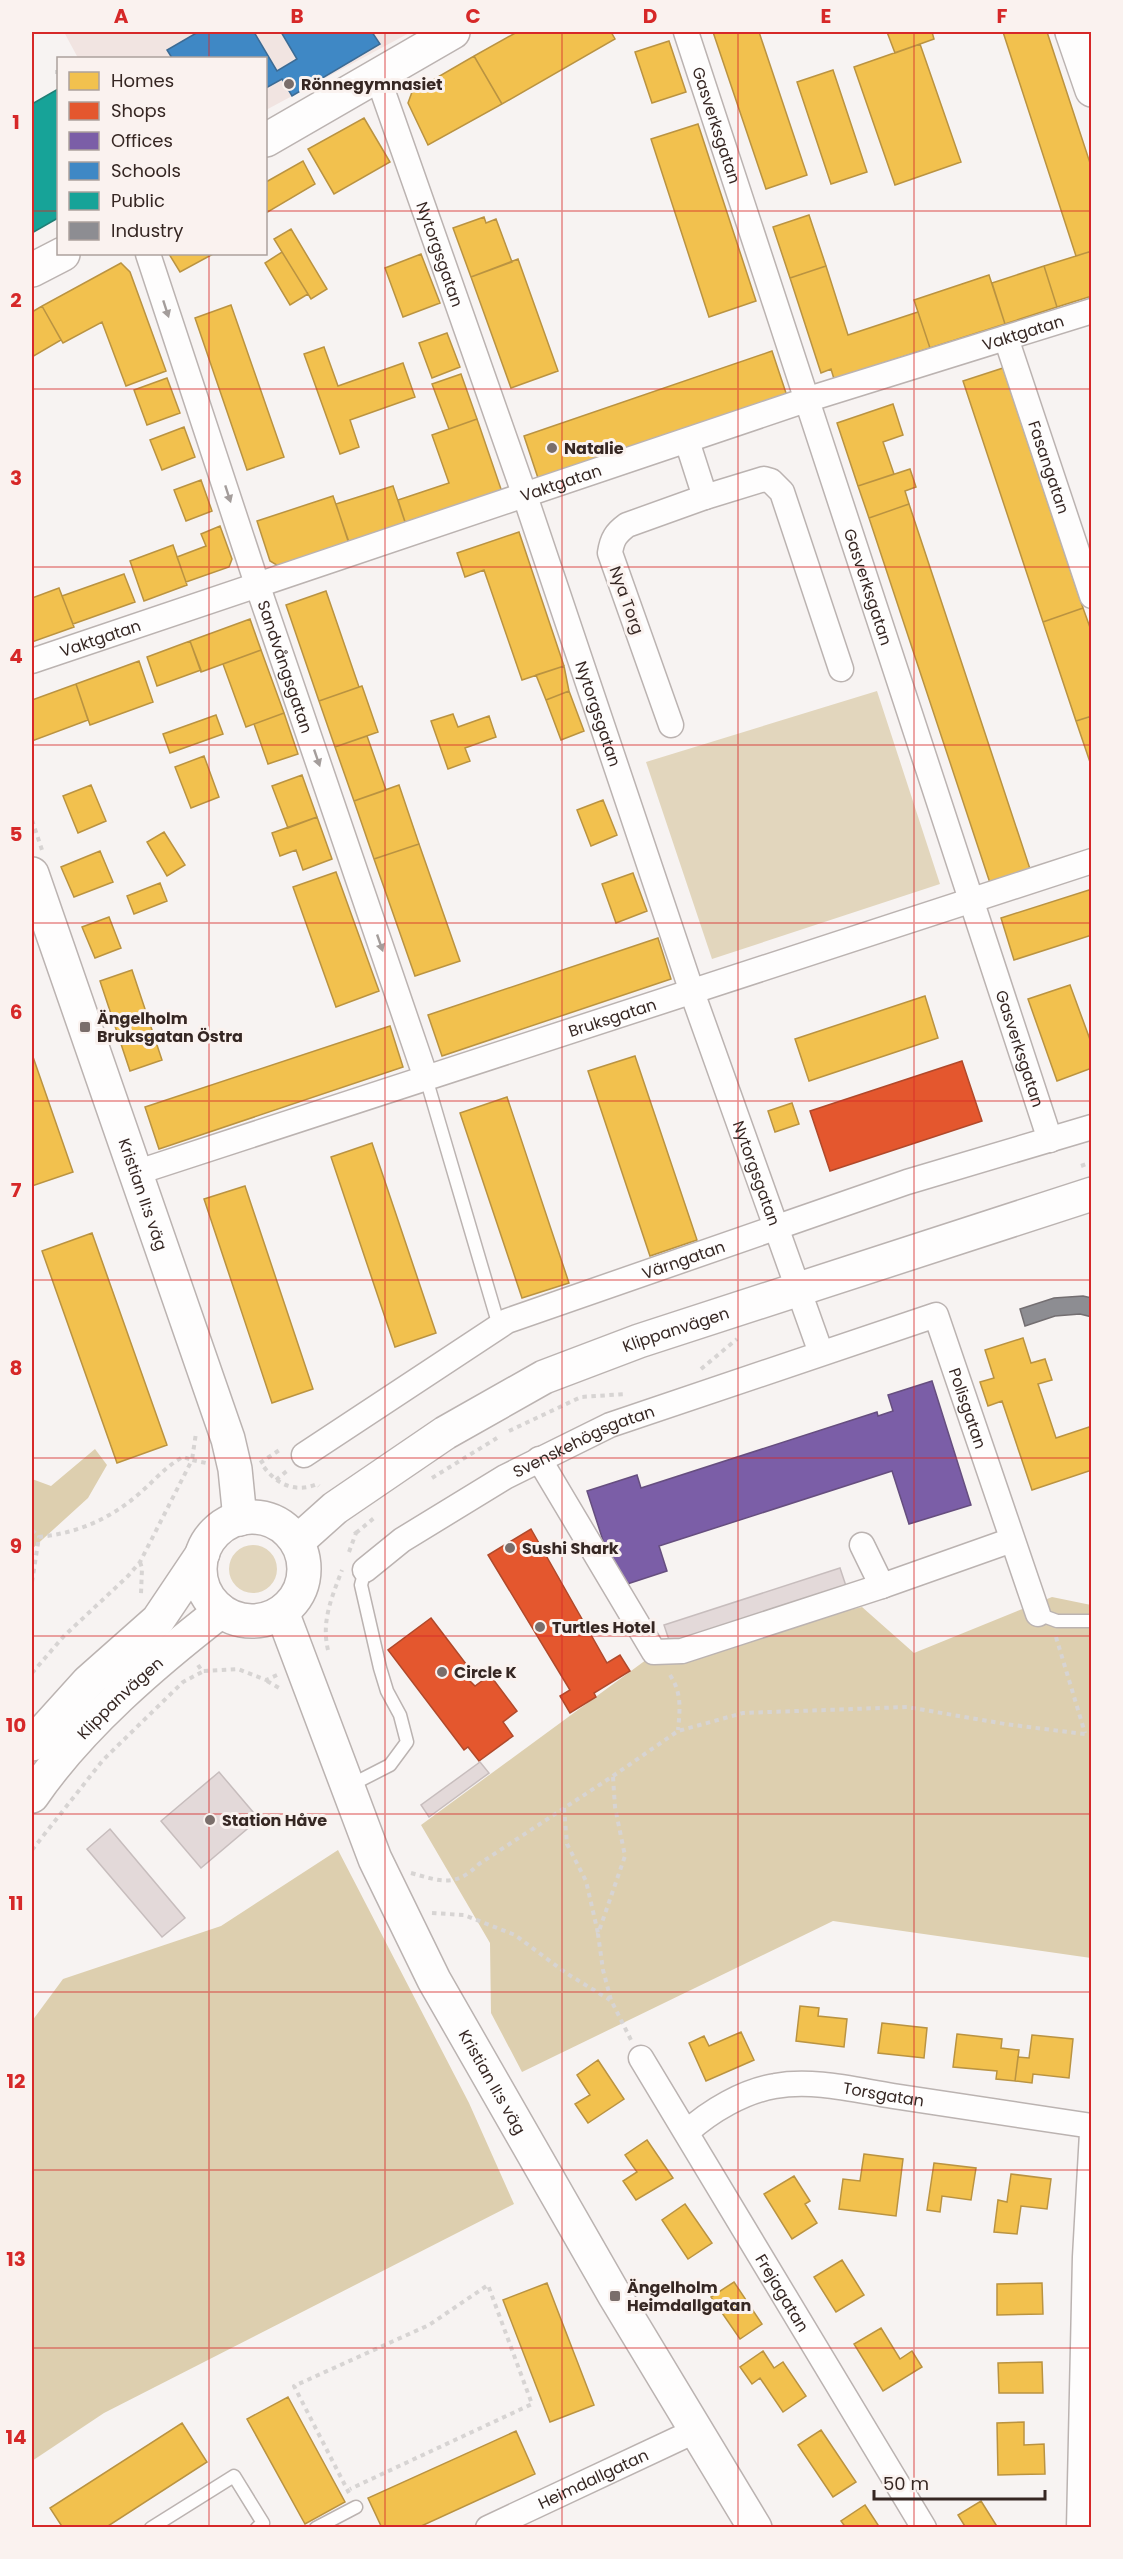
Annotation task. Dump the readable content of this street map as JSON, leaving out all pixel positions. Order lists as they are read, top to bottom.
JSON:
{
  "streets": {
    "street": [
      "Gasverksgatan",
      "Nytorgsgatan",
      "Vaktgatan",
      "Fasangatan",
      "Nya Torg",
      "Sandvångsgatan",
      "Bruksgatan",
      "Kristian II:s väg",
      "Värngatan",
      "Klippanvägen",
      "Polisgatan",
      "Svenskehögsgatan",
      "Torsgatan",
      "Frejagatan",
      "Heimdallgatan"
    ]
  },
  "crossings": [
    ["Gasverksgatan", "Vaktgatan"],
    ["Gasverksgatan", "Bruksgatan"],
    ["Gasverksgatan", "Värngatan"],
    ["Nytorgsgatan", "Vaktgatan"],
    ["Nytorgsgatan", "Bruksgatan"],
    ["Nytorgsgatan", "Värngatan"],
    ["Nytorgsgatan", "Klippanvägen"],
    ["Nytorgsgatan", "Polisgatan"],
    ["Nytorgsgatan", "Svenskehögsgatan"],
    ["Vaktgatan", "Fasangatan"],
    ["Vaktgatan", "Sandvångsgatan"],
    ["Sandvångsgatan", "Bruksgatan"],
    ["Bruksgatan", "Kristian II:s väg"],
    ["Kristian II:s väg", "Klippanvägen"],
    ["Kristian II:s väg", "Heimdallgatan"],
    ["Polisgatan", "Svenskehögsgatan"],
    ["Torsgatan", "Frejagatan"]
  ],
  "one_way": ["Sandvångsgatan"],
  "places": {
    "other": [
      "Rönnegymnasiet",
      "Natalie",
      "Sushi Shark",
      "Turtles Hotel",
      "Circle K",
      "Station Håve"
    ],
    "transit": ["Ängelholm Bruksgatan Östra", "Ängelholm Heimdallgatan"]
  },
  "legend": [
    "Homes",
    "Shops",
    "Offices",
    "Schools",
    "Public",
    "Industry"
  ],
  "scale_bar": "50 m",
  "grid": {
    "columns": [
      "A",
      "B",
      "C",
      "D",
      "E",
      "F"
    ],
    "rows": [
      "1",
      "2",
      "3",
      "4",
      "5",
      "6",
      "7",
      "8",
      "9",
      "10",
      "11",
      "12",
      "13",
      "14"
    ]
  }
}
